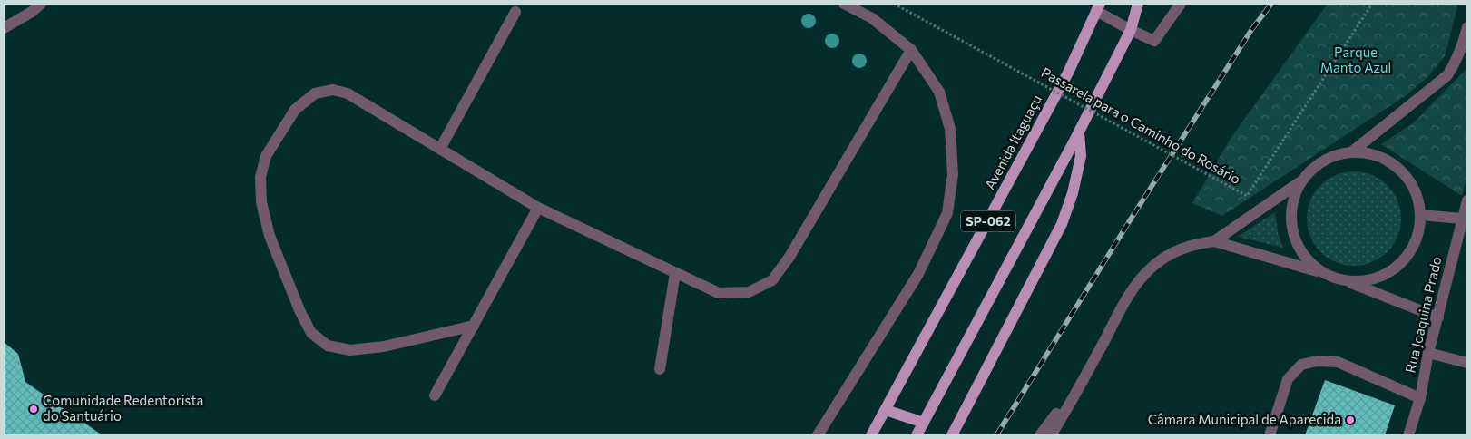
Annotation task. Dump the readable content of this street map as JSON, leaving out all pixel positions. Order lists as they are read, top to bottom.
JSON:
{
  "streets": {
    "main road": ["Avenida Itaguaçu", "SP-062"],
    "street": ["Rua Joaquina Prado"],
    "path": ["Passarela para o Caminho do Rosário"]
  },
  "parks": ["Parque Manto Azul"],
  "places": ["Comunidade Redentorista do Santuário", "Câmara Municipal de Aparecida"]
}
